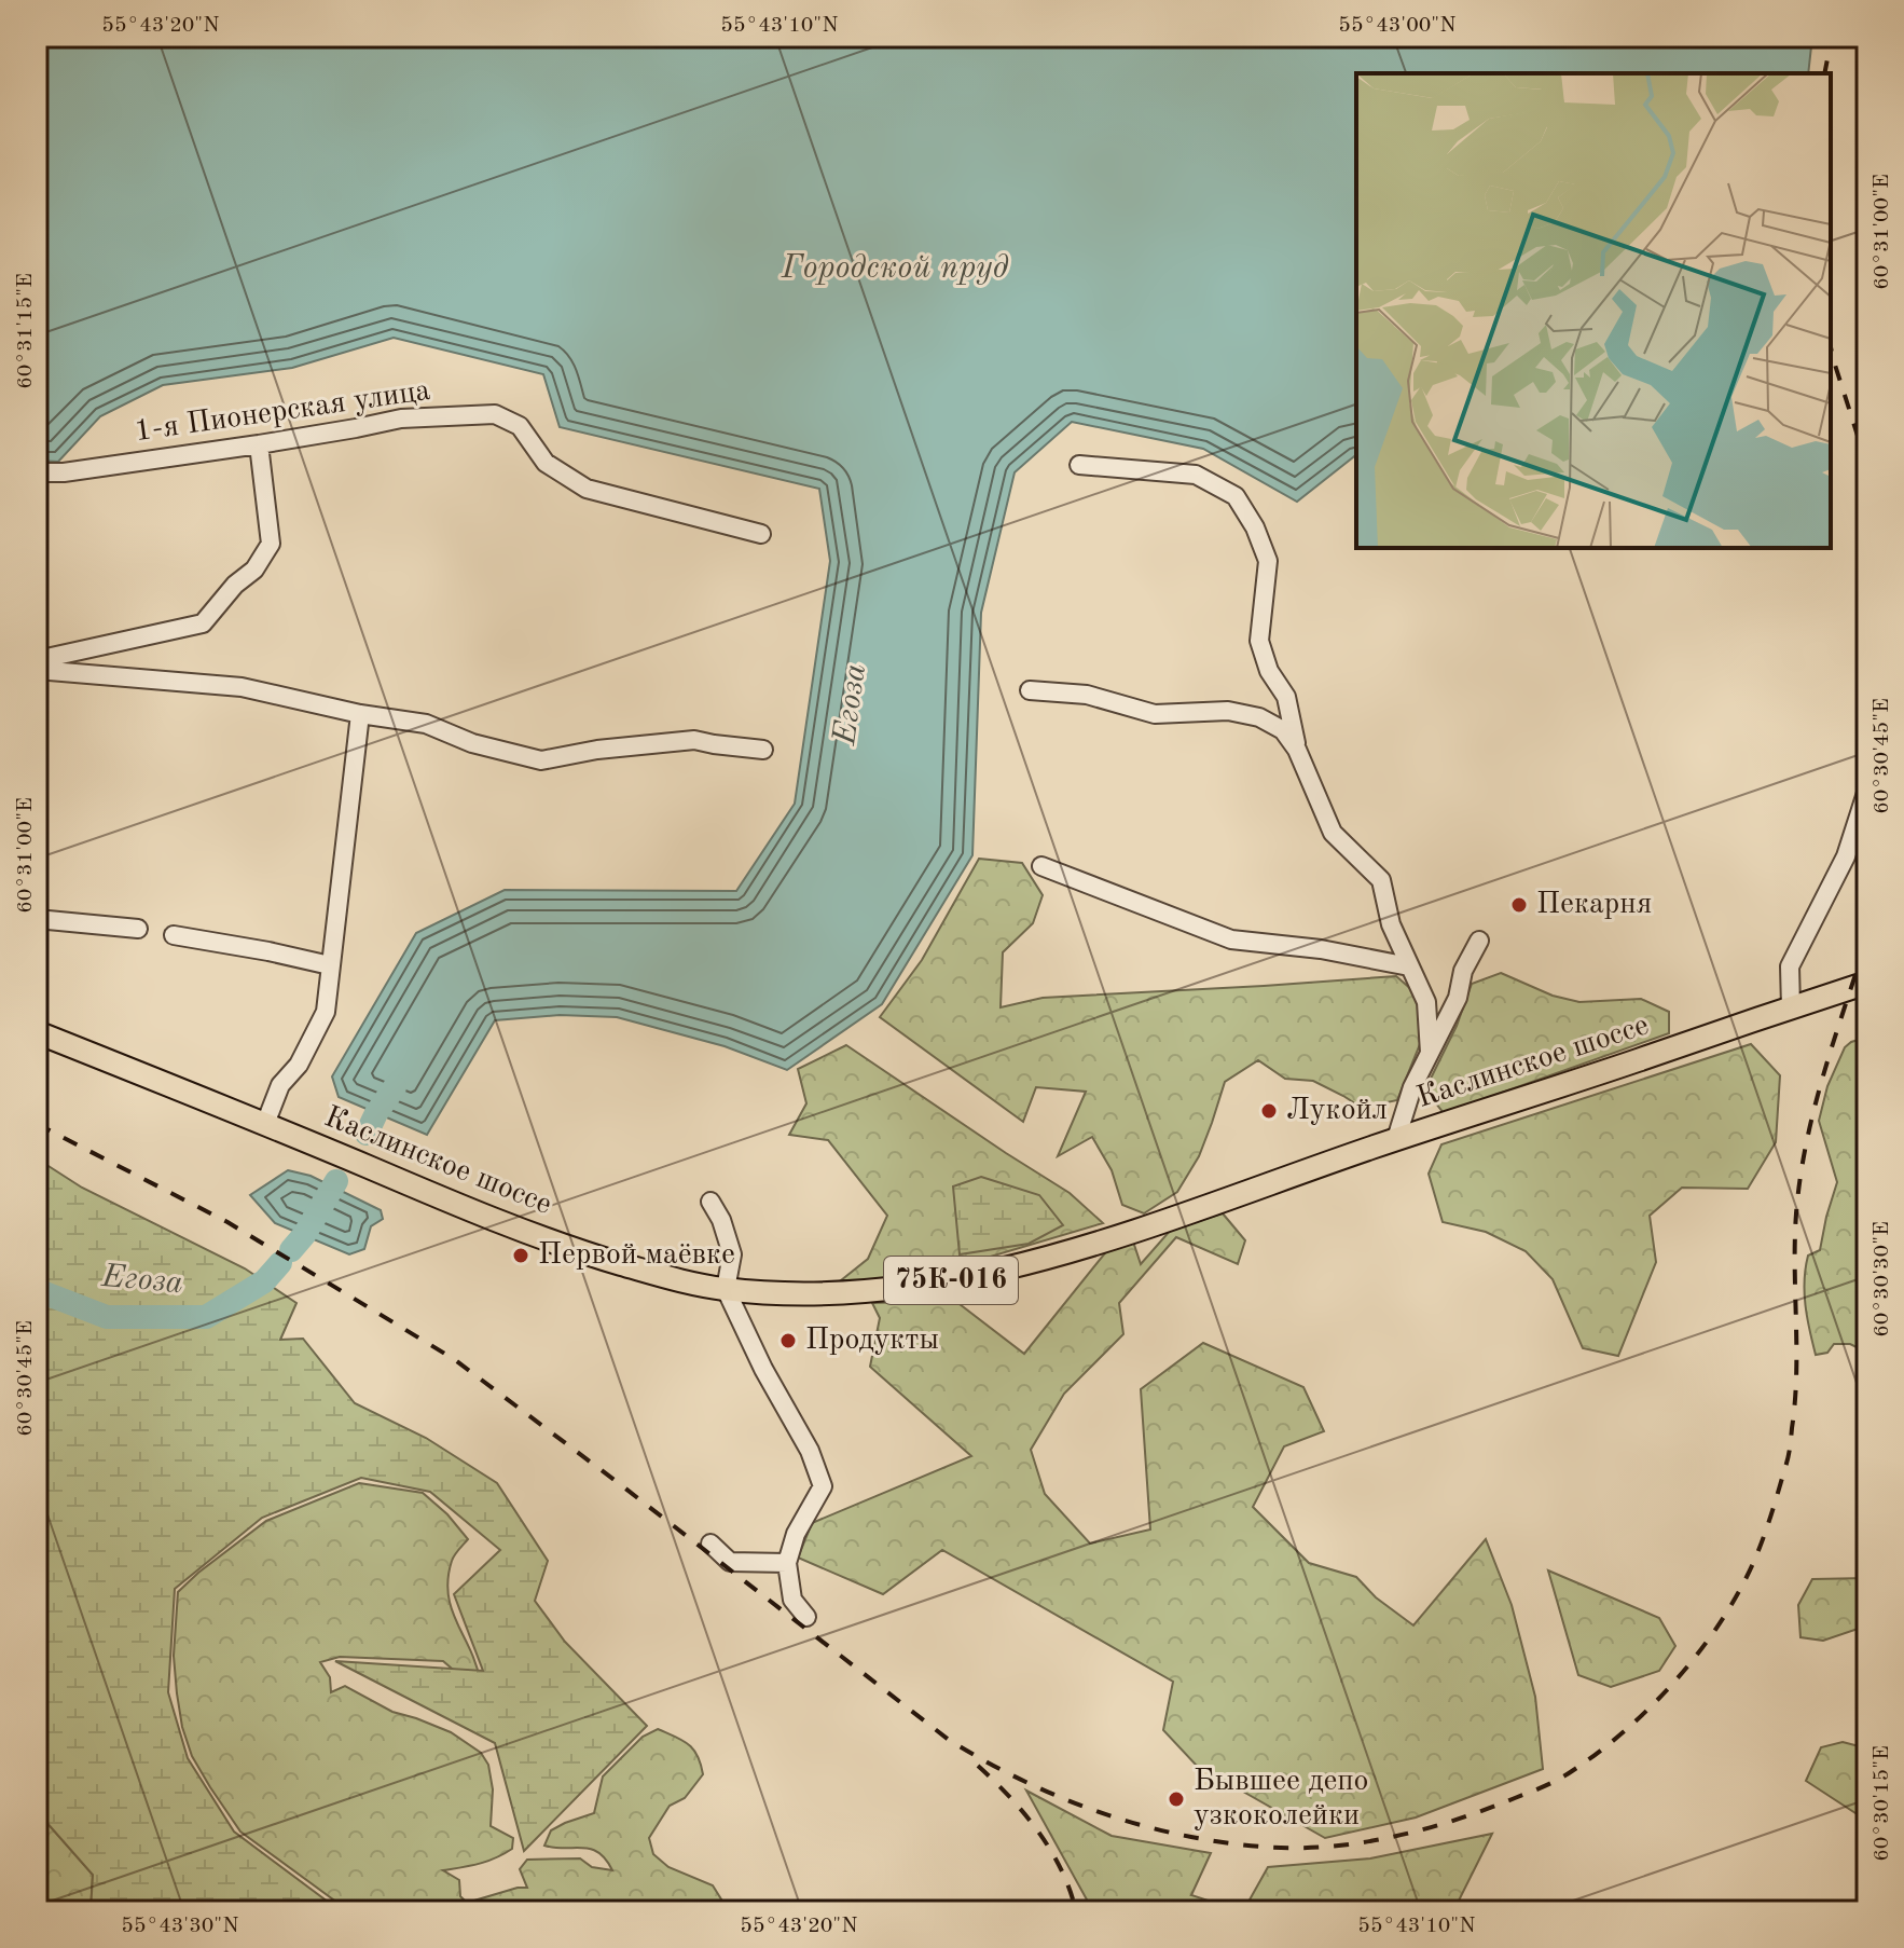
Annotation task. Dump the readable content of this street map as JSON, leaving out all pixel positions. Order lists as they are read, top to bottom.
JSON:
{
  "streets": {
    "main road": ["Каслинское шоссе", "75К-016"],
    "street": ["1-я Пионерская улица"]
  },
  "water": ["Городской пруд", "Егоза"],
  "places": [
    "Пекарня",
    "Лукойл",
    "Первой маёвке",
    "Продукты",
    "Бывшее депо узкоколейки"
  ],
  "coordinates": [
    "55°43'20\"N",
    "55°43'10\"N",
    "55°43'00\"N",
    "60°31'00\"E",
    "60°31'15\"E",
    "60°30'45\"E",
    "60°30'30\"E",
    "60°30'15\"E",
    "55°43'30\"N"
  ]
}
